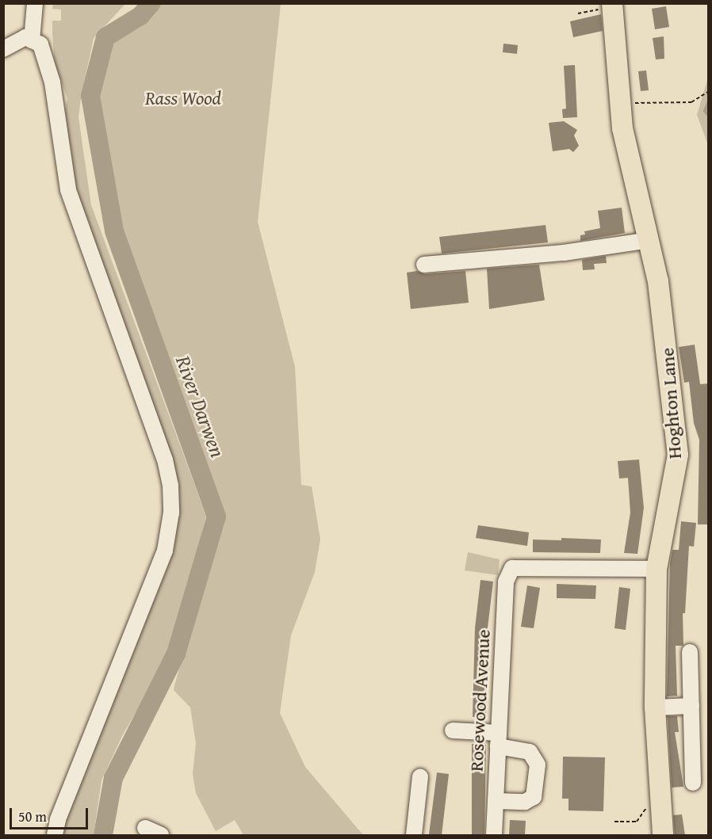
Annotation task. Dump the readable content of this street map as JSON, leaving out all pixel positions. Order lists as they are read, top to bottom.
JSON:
{
  "streets": {
    "main road": ["Hoghton Lane"],
    "street": ["Rosewood Avenue"]
  },
  "crossings": [
    ["Hoghton Lane", "Rosewood Avenue"]
  ],
  "water": ["River Darwen"],
  "parks": ["Rass Wood"],
  "scale_bar": "50 m"
}
